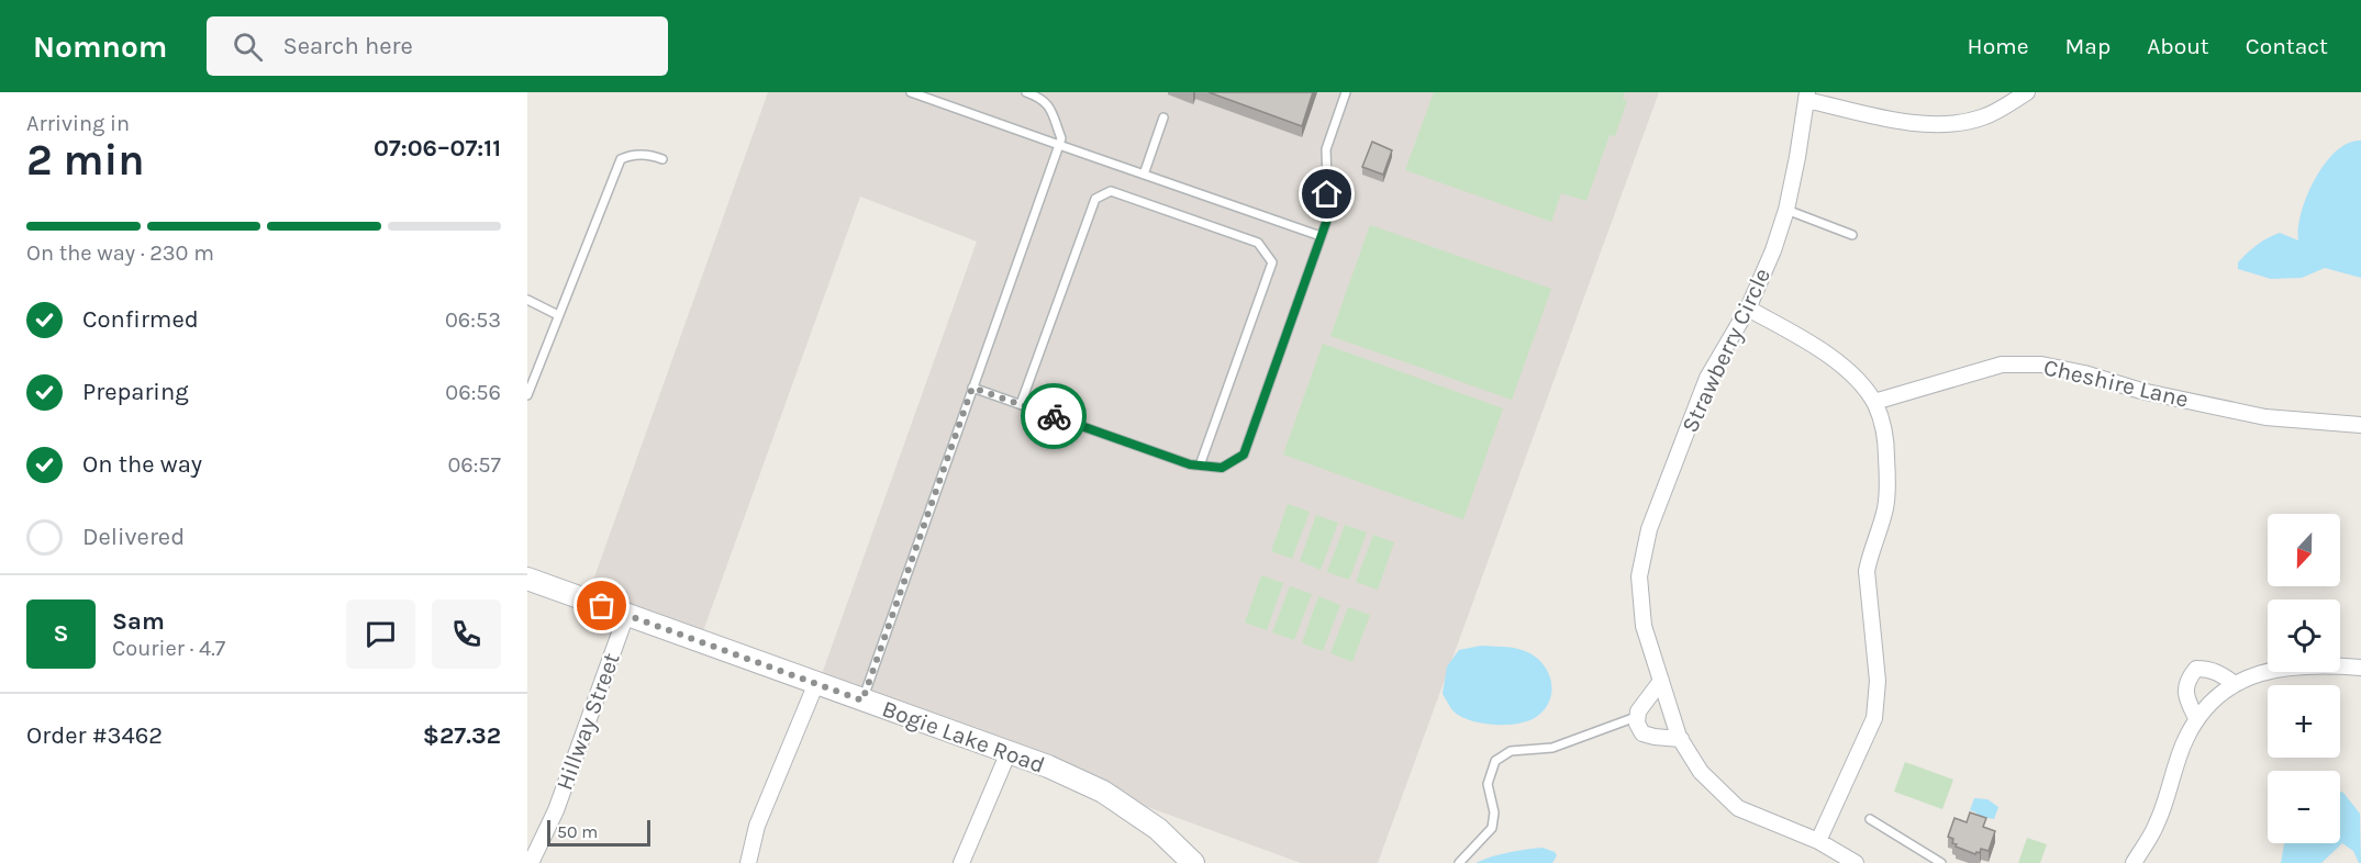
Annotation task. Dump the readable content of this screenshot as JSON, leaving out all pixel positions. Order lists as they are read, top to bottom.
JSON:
{
  "streets": {
    "main road": ["Bogie Lake Road"],
    "street": ["Strawberry Circle", "Cheshire Lane", "Hillway Street"]
  },
  "crossings": [
    ["Hillway Street", "Bogie Lake Road"]
  ],
  "scale_bar": "50 m",
  "north": "bottom",
  "page": {
    "header": "Nomnom",
    "search": "Search here",
    "nav": [
      "Home",
      "Map",
      "About",
      "Contact"
    ],
    "heading": ["2 min", "Arriving in", "07:06–07:11"],
    "panel": [
      "Sam",
      "Courier · 4.7",
      "Order #3462",
      "$27.32"
    ],
    "bar": "On the way · 230 m",
    "list": [
      ["Confirmed", "06:53"],
      ["Preparing", "06:56"],
      ["On the way", "06:57"],
      "Delivered"
    ],
    "map_buttons": ["+", "−"],
    "round": "S",
    "scale": "50 m"
  }
}
